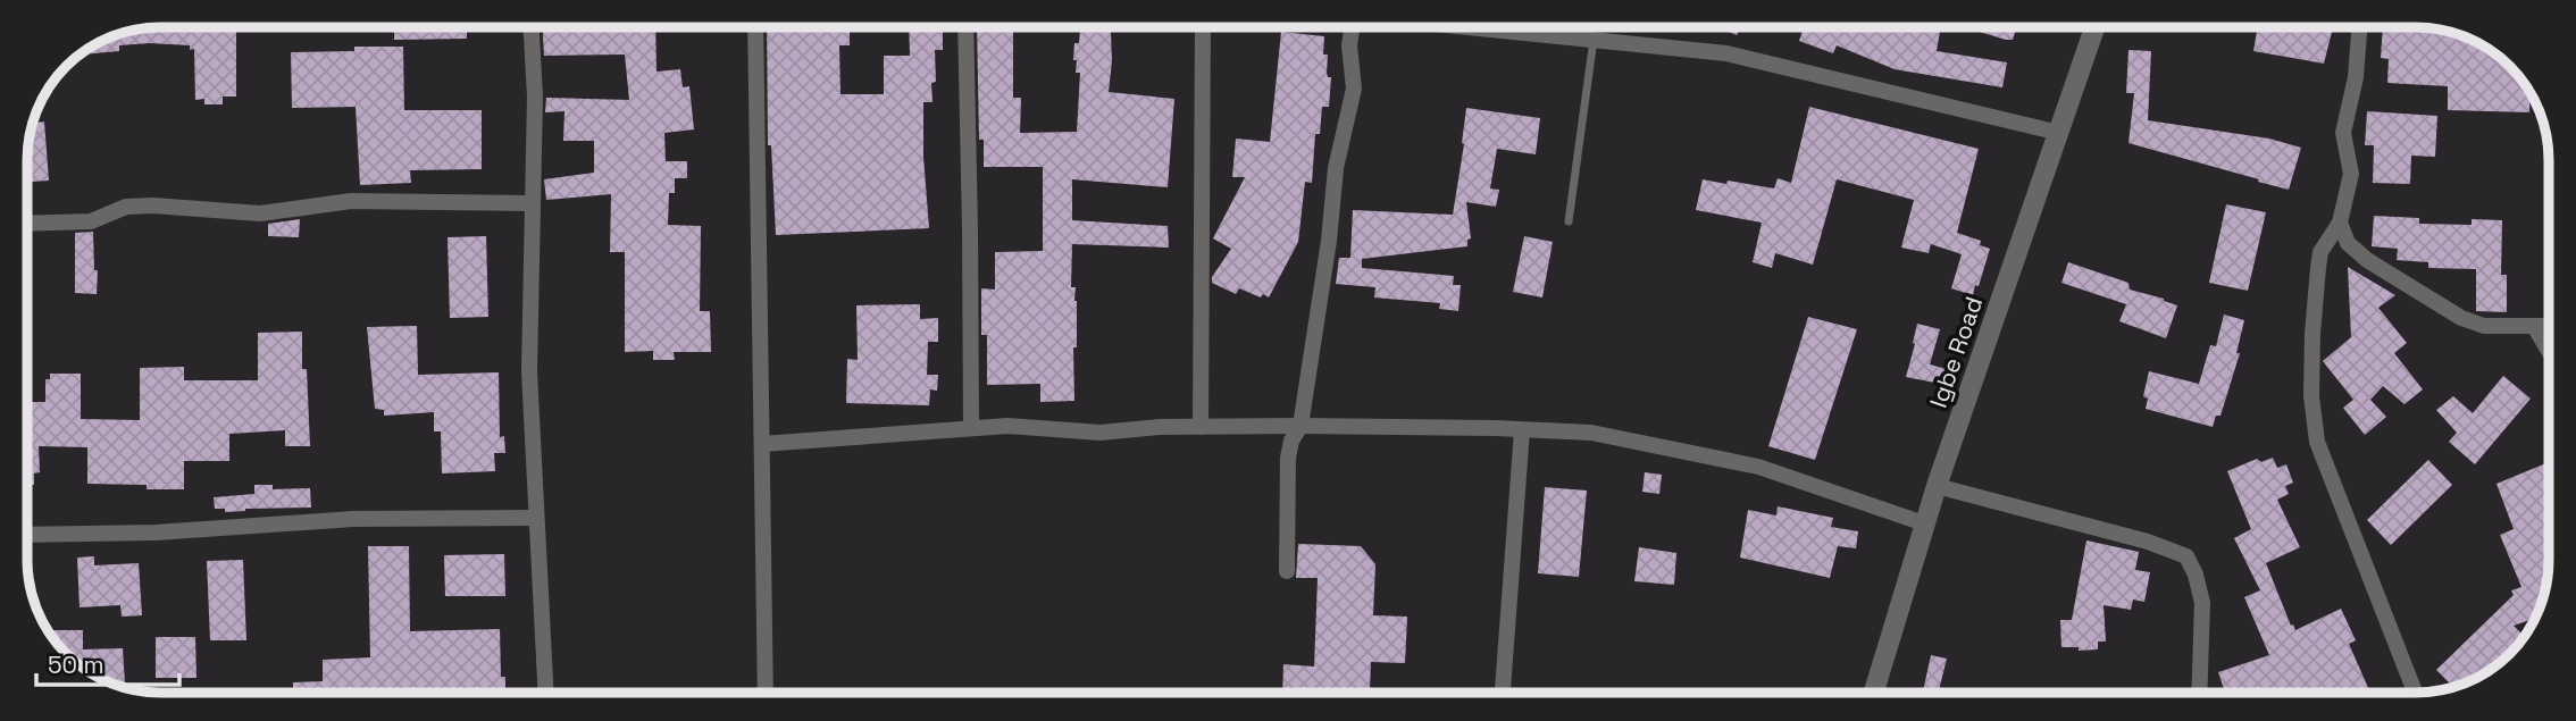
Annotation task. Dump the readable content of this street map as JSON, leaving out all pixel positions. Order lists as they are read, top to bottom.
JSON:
{
  "streets": {
    "street": ["Igbe Road"]
  },
  "scale_bar": "50 m"
}
